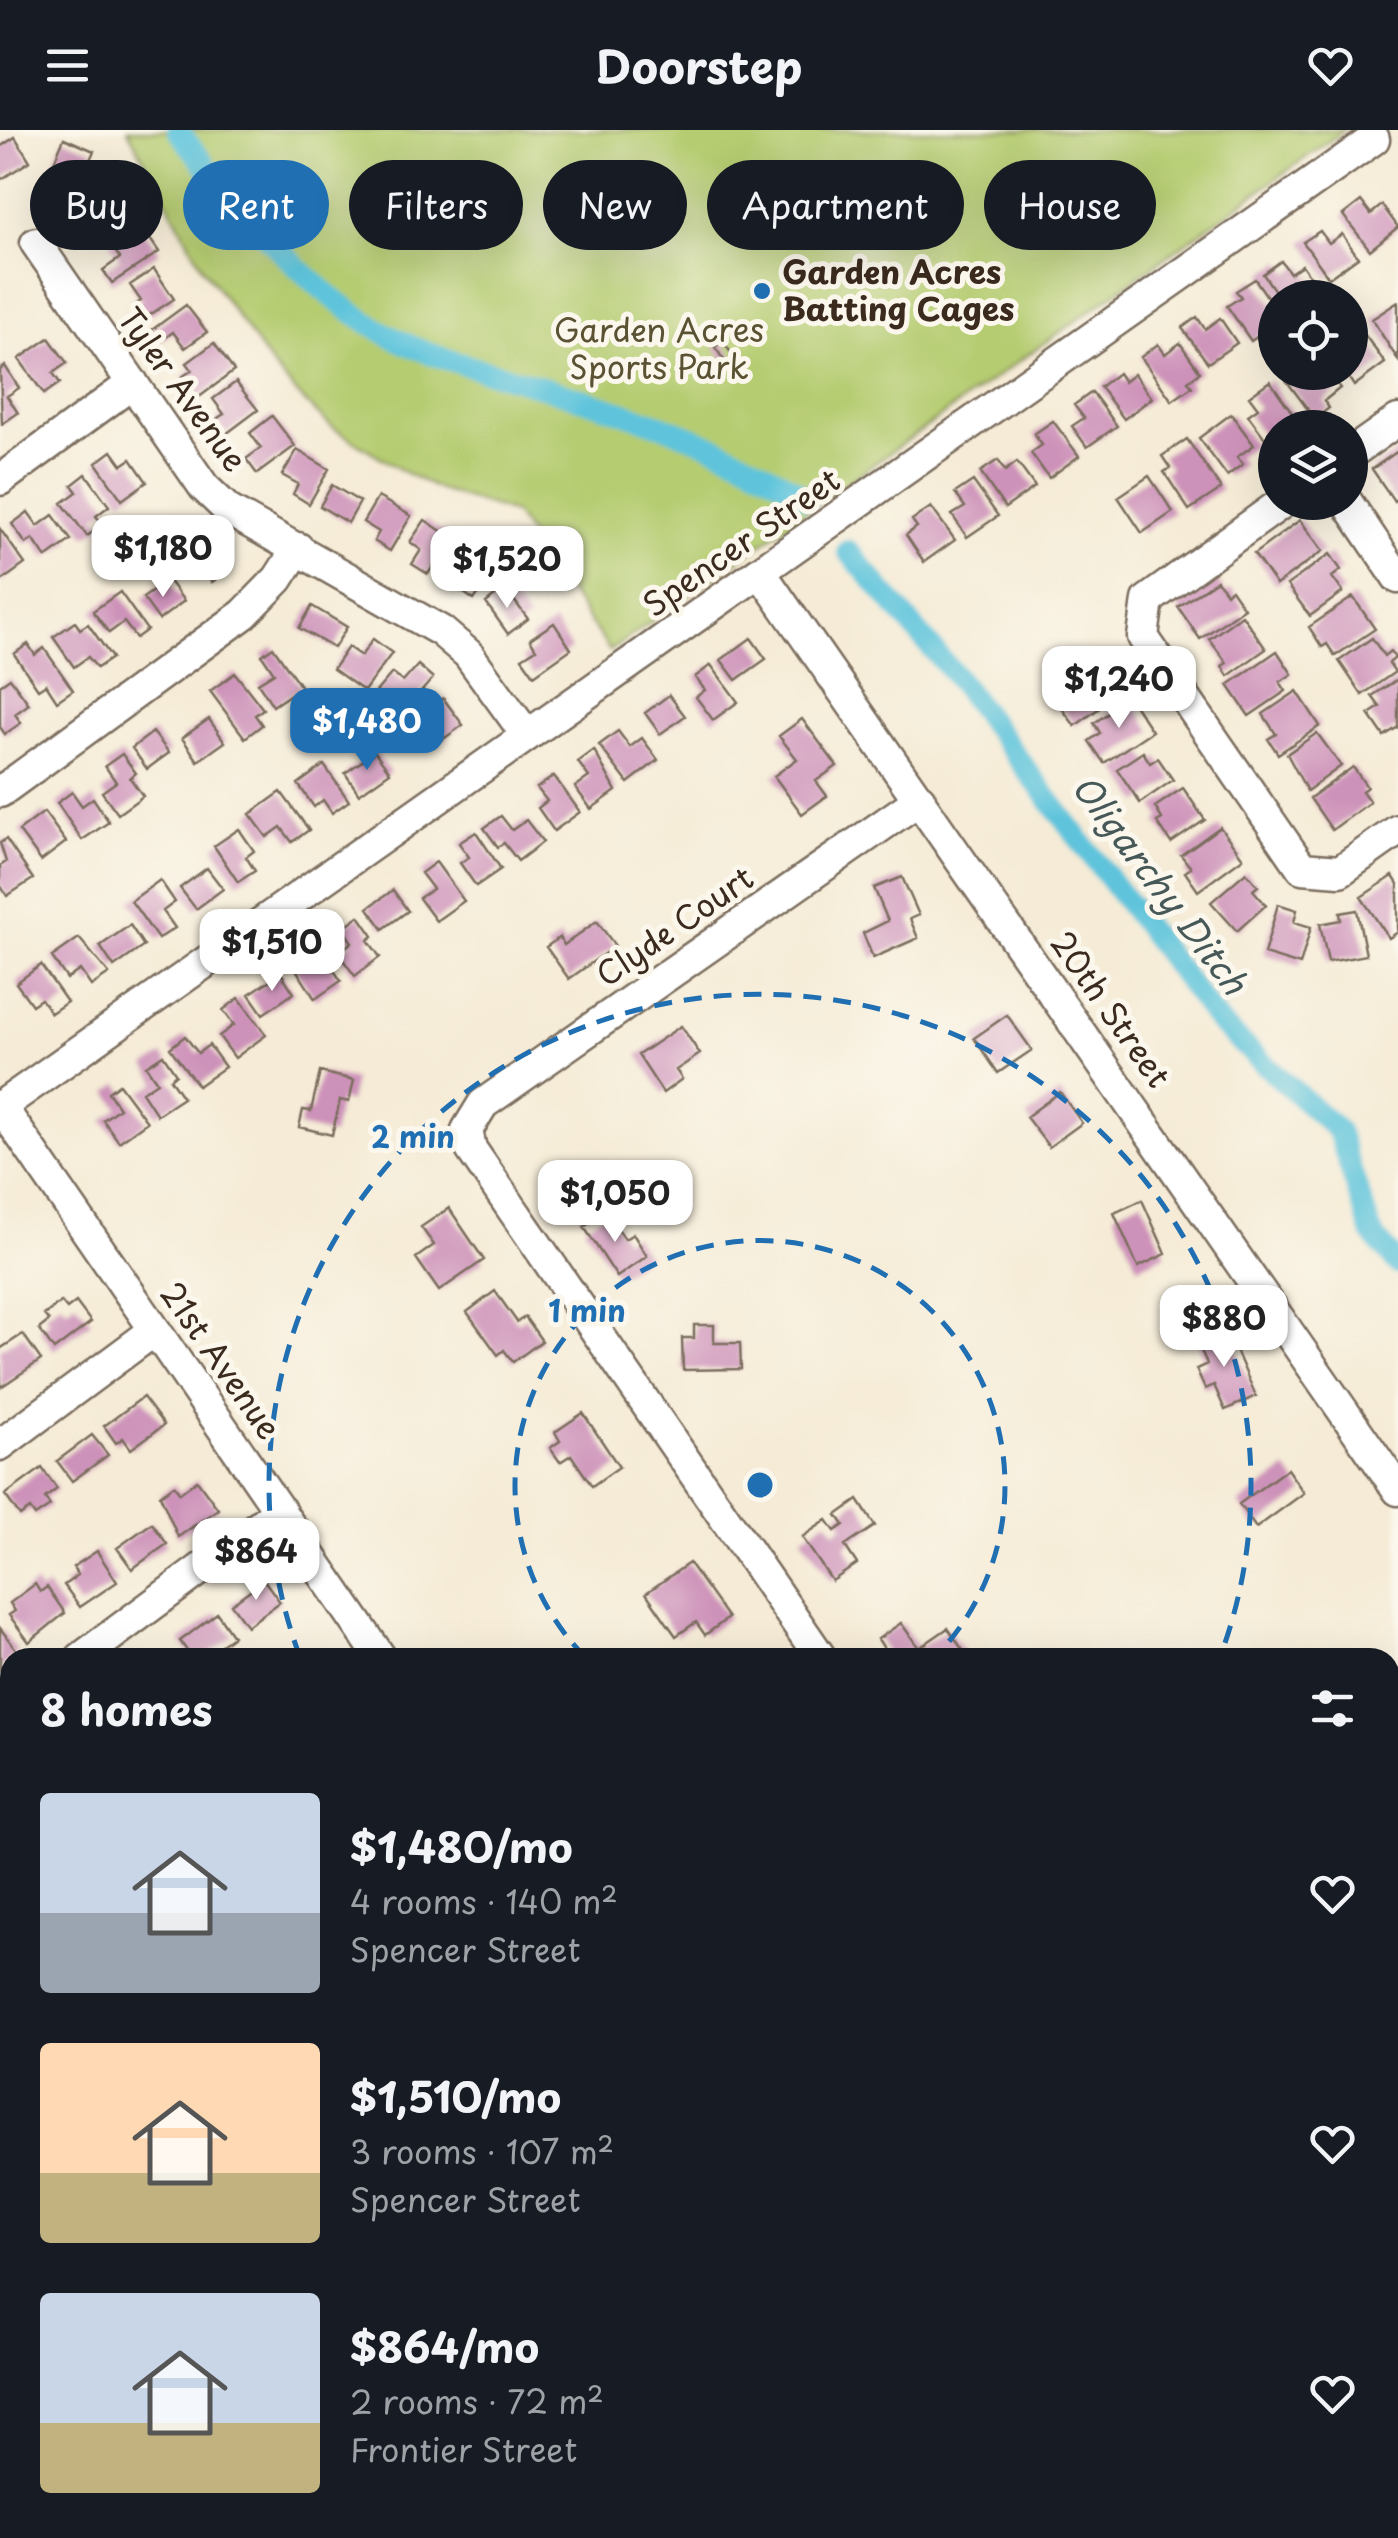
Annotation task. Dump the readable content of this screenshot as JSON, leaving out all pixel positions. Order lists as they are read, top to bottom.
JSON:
{
  "streets": {
    "street": [
      "Tyler Avenue",
      "Spencer Street",
      "Clyde Court",
      "20th Street",
      "21st Avenue"
    ]
  },
  "crossings": [
    ["Tyler Avenue", "Spencer Street"],
    ["Spencer Street", "20th Street"],
    ["Spencer Street", "21st Avenue"],
    ["Clyde Court", "20th Street"]
  ],
  "water": ["Oligarchy Ditch"],
  "parks": ["Garden Acres Sports Park"],
  "places": ["Garden Acres Batting Cages"],
  "page": {
    "header": "Doorstep",
    "chip": [
      "Buy",
      "Rent",
      "Filters",
      "New",
      "Apartment",
      "House"
    ],
    "price": [
      "$1,180",
      "$1,520",
      "$1,240",
      "$1,480",
      "$1,510",
      "$1,050",
      "$880",
      "$864"
    ],
    "heading": "8 homes",
    "list": [
      {
        "name": "$1,480/mo",
        "note": "4 rooms · 140 m² · Spencer Street"
      },
      {
        "name": "$1,510/mo",
        "note": "3 rooms · 107 m² · Spencer Street"
      },
      {
        "name": "$864/mo",
        "note": "2 rooms · 72 m² · Frontier Street"
      }
    ]
  },
  "rings": ["2 min", "1 min"]
}
